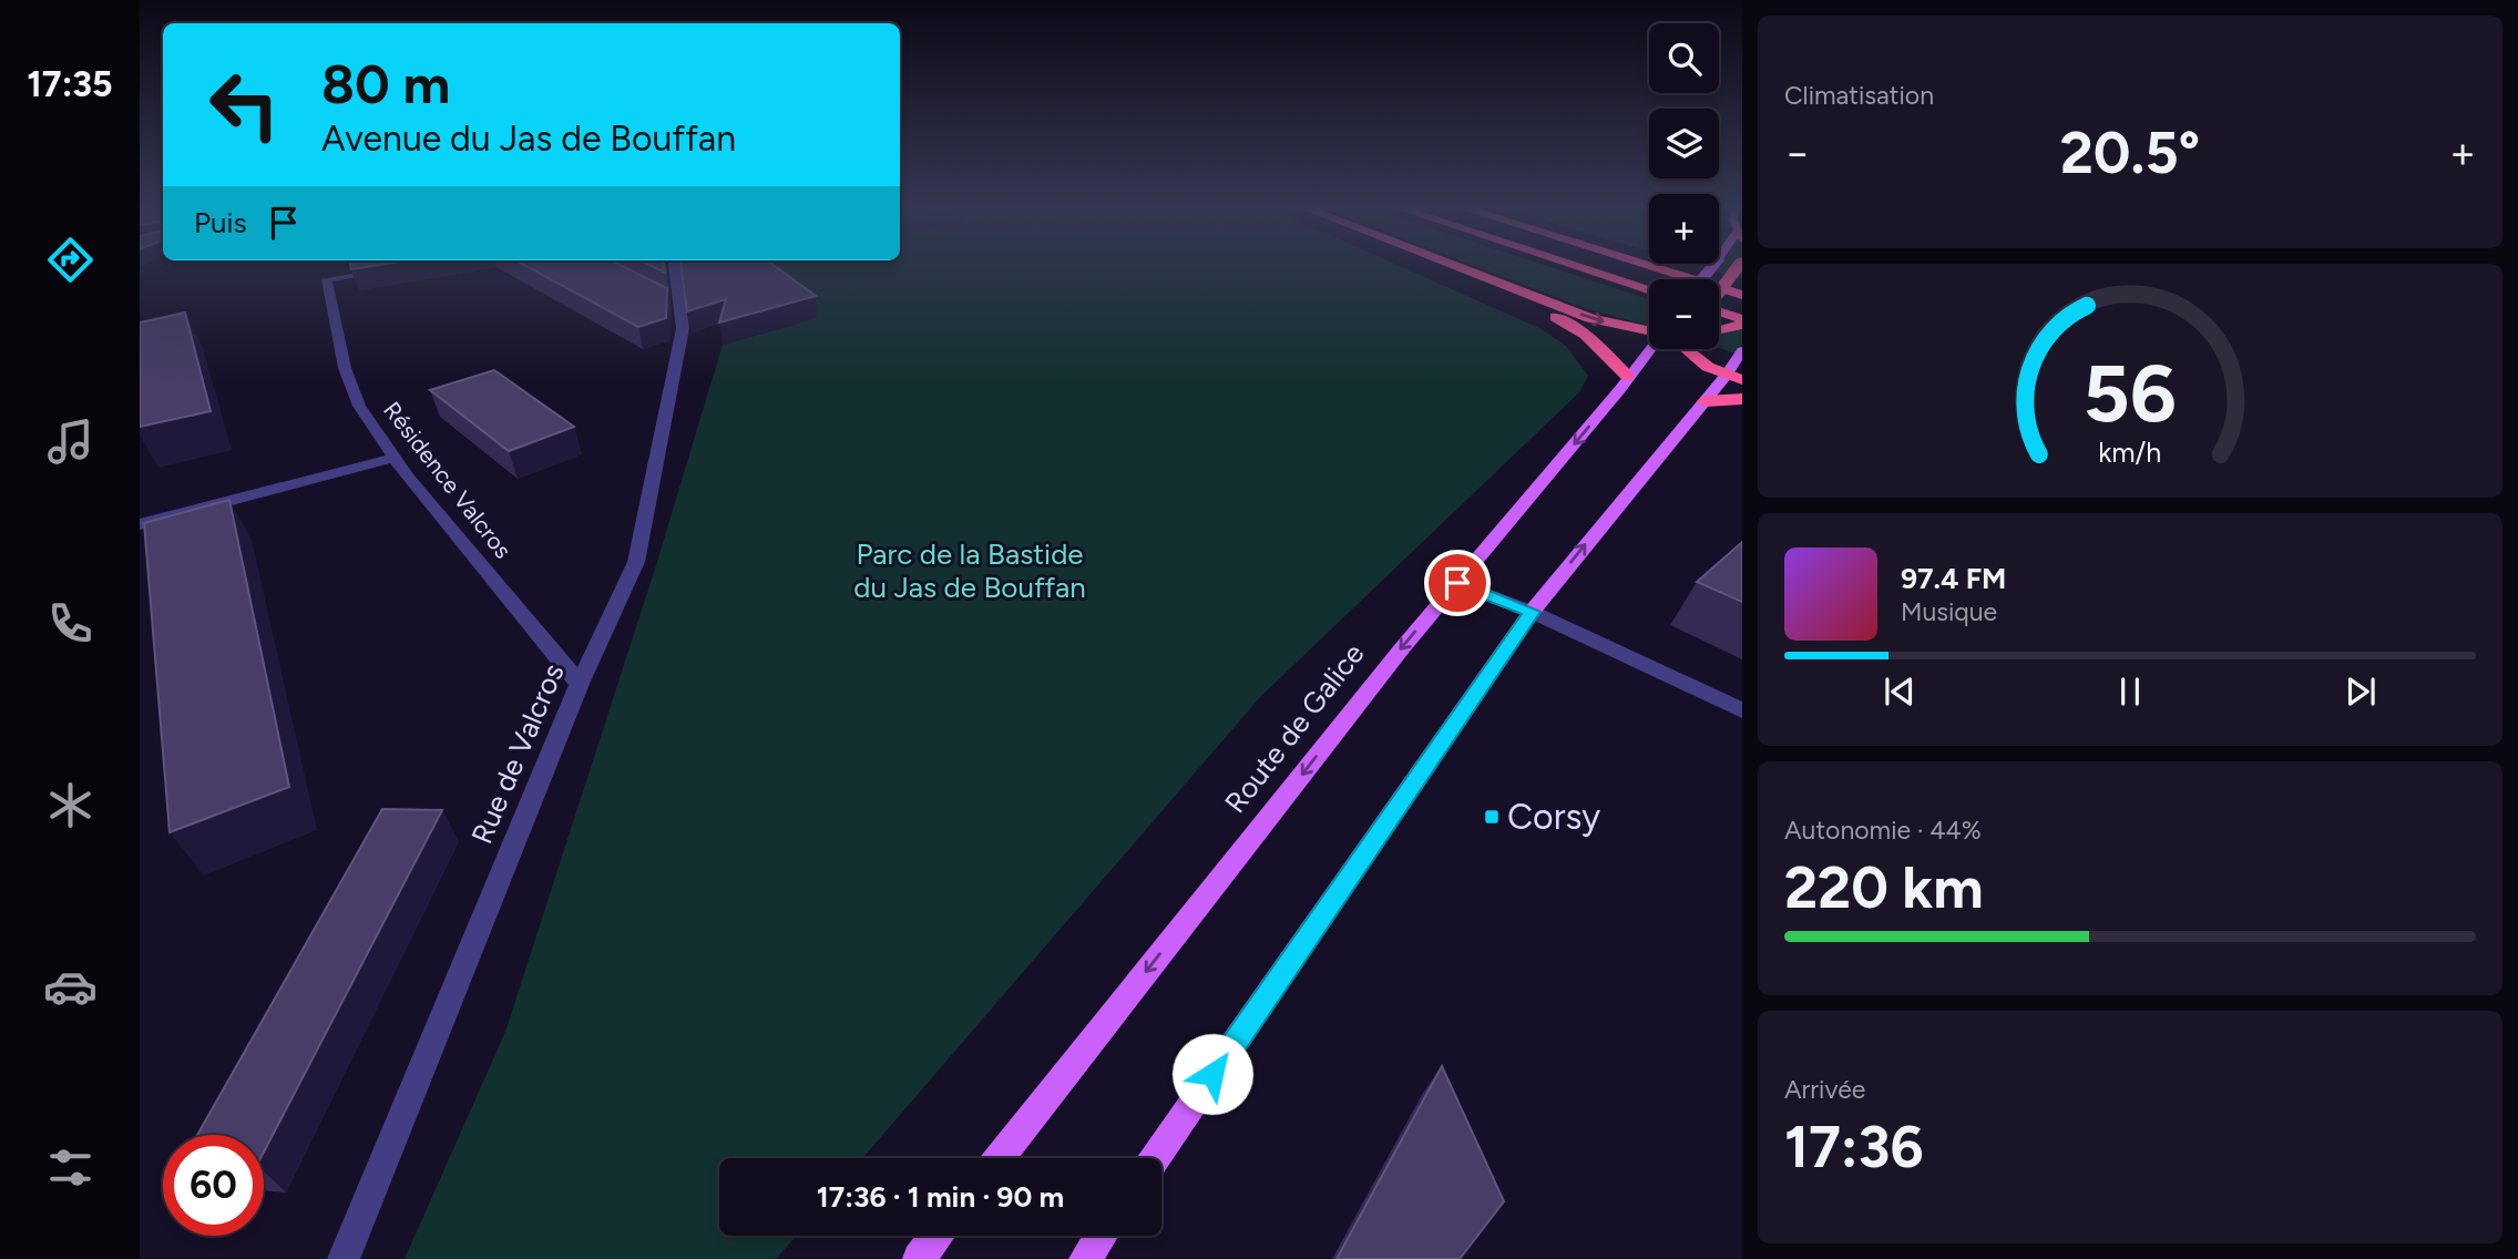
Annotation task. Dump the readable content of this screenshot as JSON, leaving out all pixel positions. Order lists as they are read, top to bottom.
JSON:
{
  "streets": {
    "main road": ["Route de Galice"],
    "street": ["Résidence Valcros", "Rue de Valcros"]
  },
  "crossings": [
    ["Résidence Valcros", "Rue de Valcros"]
  ],
  "parks": ["Parc de la Bastide du Jas de Bouffan"],
  "places": {
    "transit": ["Corsy"]
  },
  "page": {
    "tabs": "17:35",
    "tile": [
      "Climatisation",
      ["Autonomie · 44%", "220 km"],
      ["Arrivée", "17:36"]
    ],
    "map_buttons": ["+", "−"],
    "turn": ["80 m", "Avenue du Jas de Bouffan"],
    "heat": ["−", "20.5°", "+"],
    "then": "Puis",
    "song": ["97.4 FM", "Musique"],
    "limit": "60",
    "trip": "17:36 · 1 min · 90 m",
    "gauge": ["56", "km/h"]
  }
}
